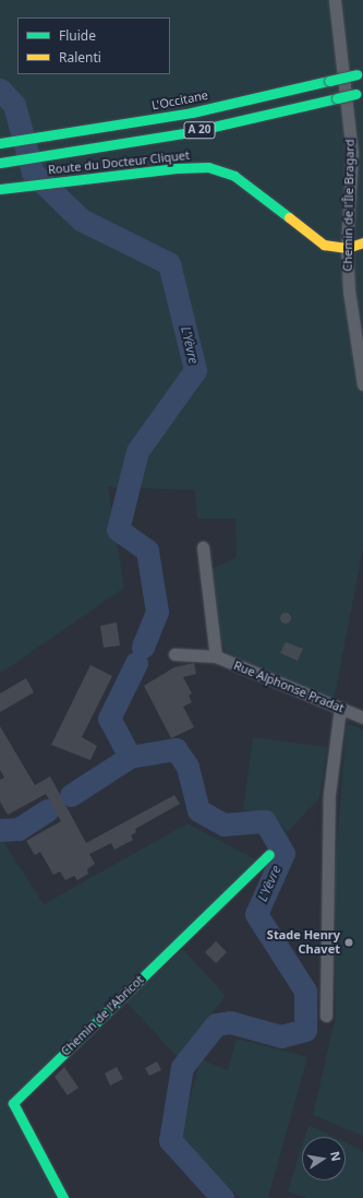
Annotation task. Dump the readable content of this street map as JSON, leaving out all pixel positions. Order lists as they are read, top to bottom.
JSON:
{
  "streets": {
    "main road": [
      "L'Occitane",
      "A 20",
      "Route du Docteur Cliquet",
      "Chemin de l'Abricot"
    ],
    "street": ["Chemin de l'Île Bragard", "Rue Alphonse Pradat"]
  },
  "crossings": [
    ["Route du Docteur Cliquet", "Chemin de l'Île Bragard"]
  ],
  "water": ["L'Yèvre"],
  "places": ["Stade Henry Chavet"],
  "legend": ["Fluide", "Ralenti"],
  "north": "right"
}
